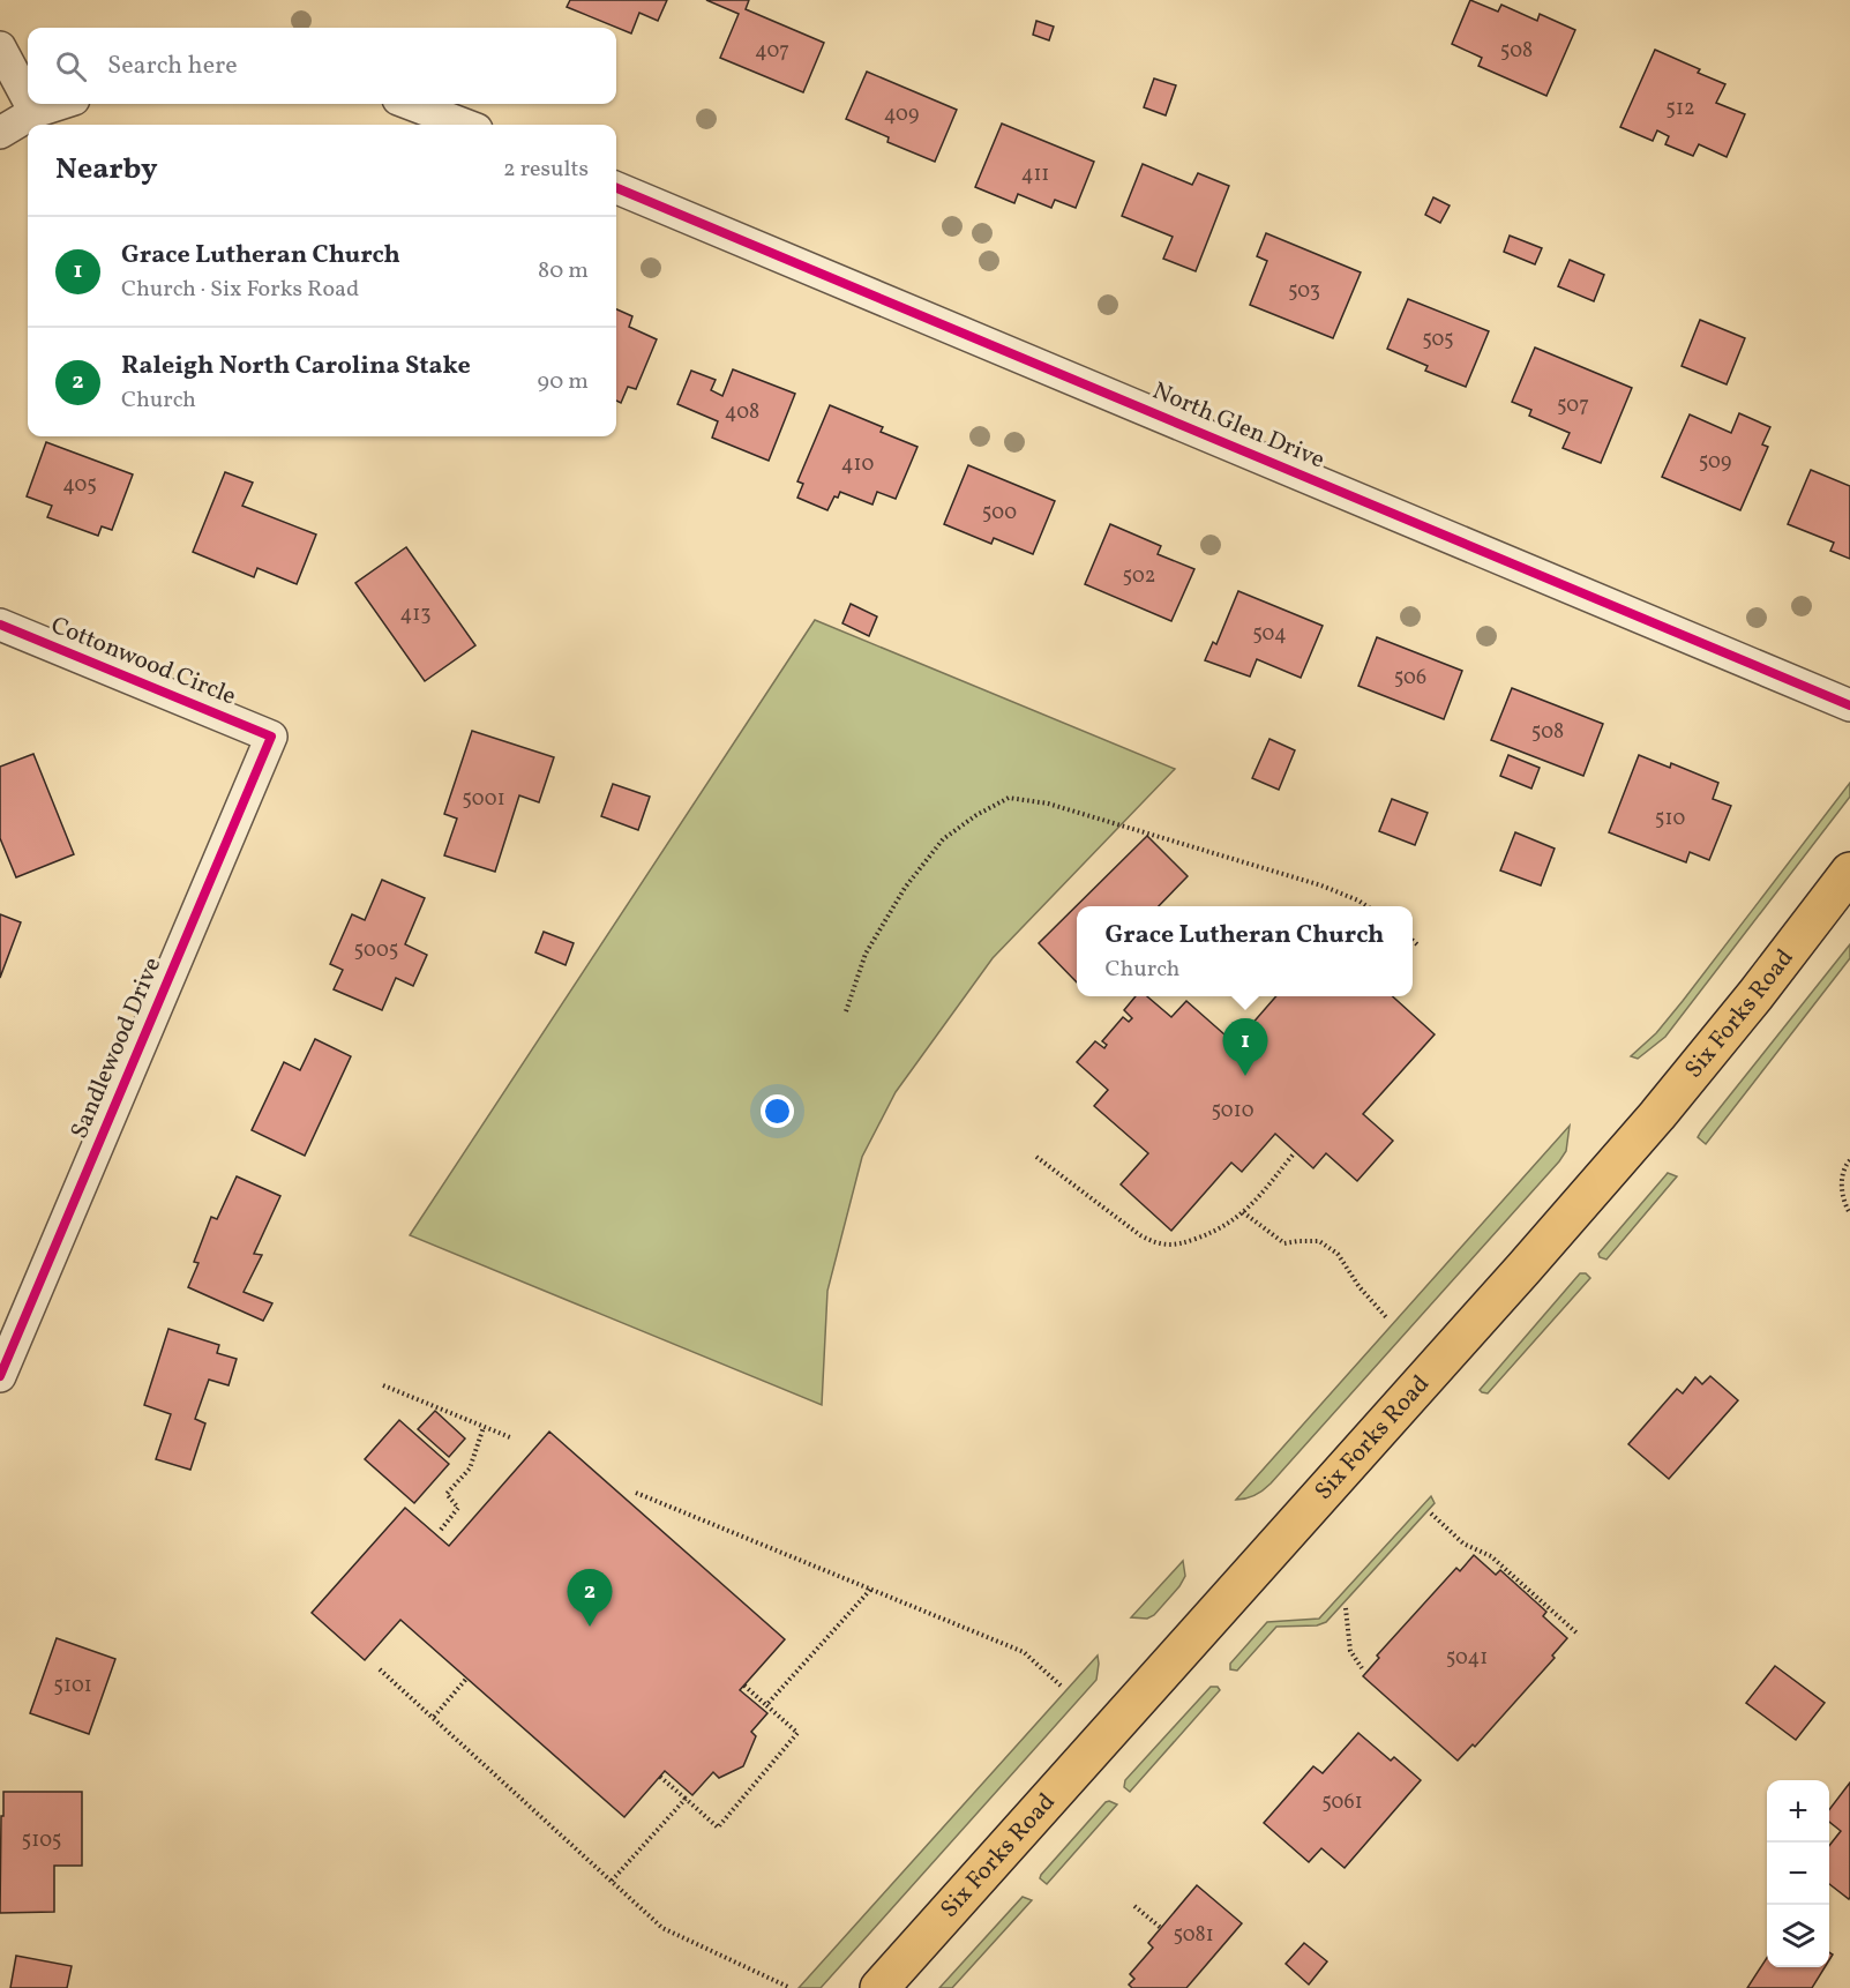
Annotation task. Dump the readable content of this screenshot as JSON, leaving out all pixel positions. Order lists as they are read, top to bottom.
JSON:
{
  "streets": {
    "main road": ["Six Forks Road"],
    "street": ["North Glen Drive", "Cottonwood Circle", "Sandlewood Drive"]
  },
  "crossings": [
    ["Cottonwood Circle", "Sandlewood Drive"]
  ],
  "house_numbers": [
    "407",
    "508",
    "512",
    "409",
    "411",
    "503",
    "505",
    "507",
    "408",
    "509",
    "410",
    "405",
    "500",
    "502",
    "413",
    "504",
    "506",
    "508",
    "5001",
    "510",
    "5005",
    "5010",
    "5041",
    "5101",
    "5061",
    "5105",
    "5081"
  ],
  "page": {
    "search": "Search here",
    "heading": ["Nearby", "2 results"],
    "list": [
      {
        "mark": "1",
        "name": "Grace Lutheran Church",
        "note": "Church · Six Forks Road",
        "value": "80 m"
      },
      {
        "mark": "2",
        "name": "Raleigh North Carolina Stake",
        "note": "Church",
        "value": "90 m"
      }
    ],
    "popup": ["Grace Lutheran Church", "Church"],
    "pins": ["1", "2"],
    "map_buttons": ["+", "−"]
  }
}
